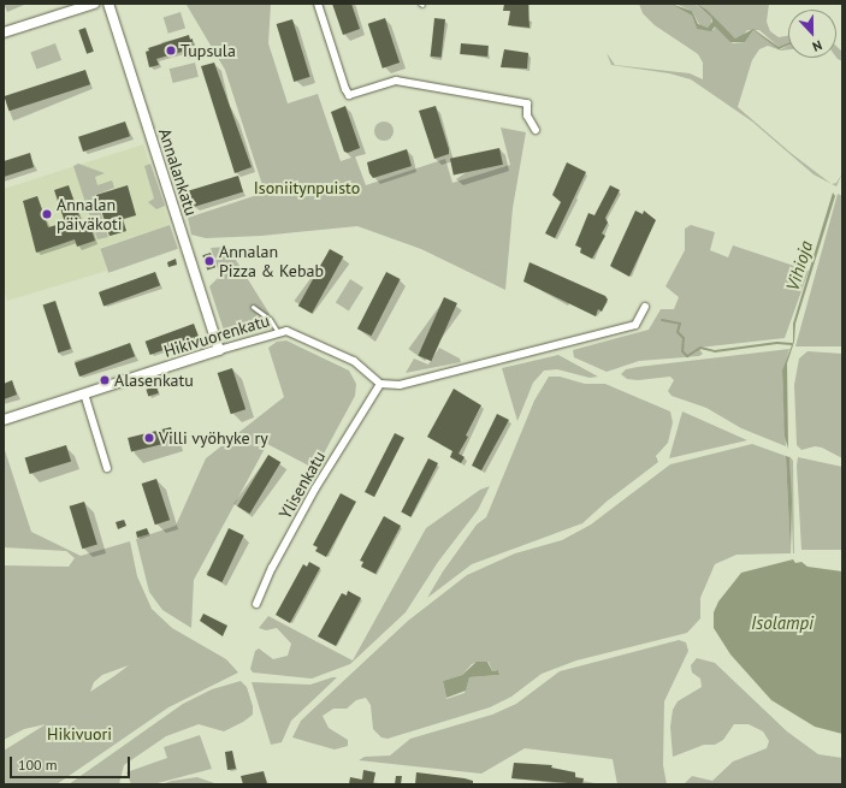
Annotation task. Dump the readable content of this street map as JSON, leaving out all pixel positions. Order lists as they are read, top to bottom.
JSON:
{
  "streets": {
    "street": ["Annalankatu", "Hikivuorenkatu", "Ylisenkatu"]
  },
  "crossings": [
    ["Annalankatu", "Hikivuorenkatu"],
    ["Hikivuorenkatu", "Ylisenkatu"]
  ],
  "water": ["Vihioja", "Isolampi"],
  "parks": ["Isoniitynpuisto", "Hikivuori"],
  "places": [
    "Tupsula",
    "Annalan päiväkoti",
    "Annalan Pizza & Kebab",
    "Alasenkatu",
    "Villi vyöhyke ry"
  ],
  "scale_bar": "100 m",
  "north": "bottom"
}
